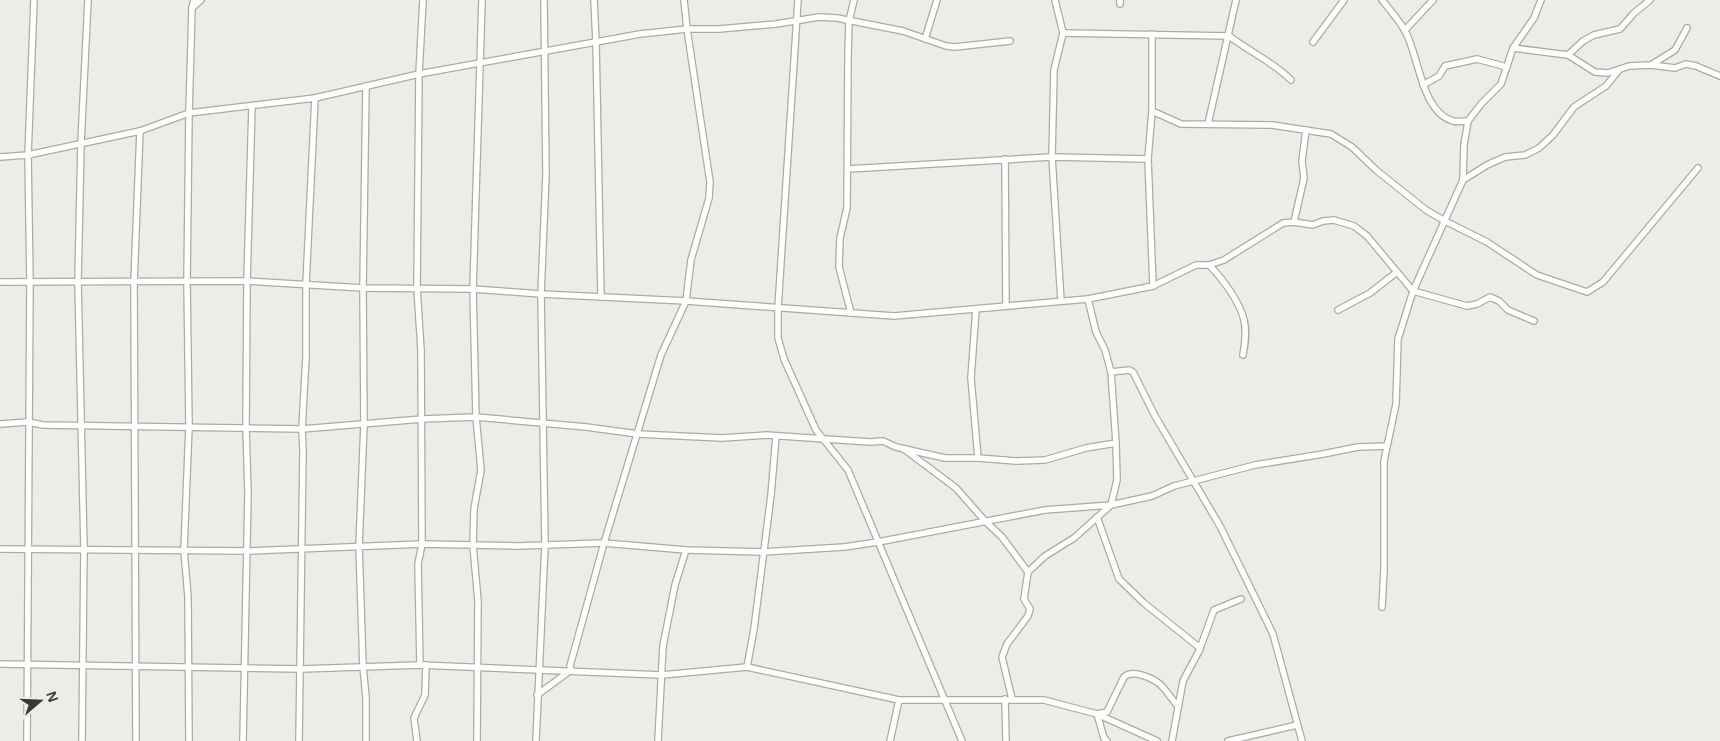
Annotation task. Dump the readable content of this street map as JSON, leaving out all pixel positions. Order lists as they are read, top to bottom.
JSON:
{
  "north": "right"
}
